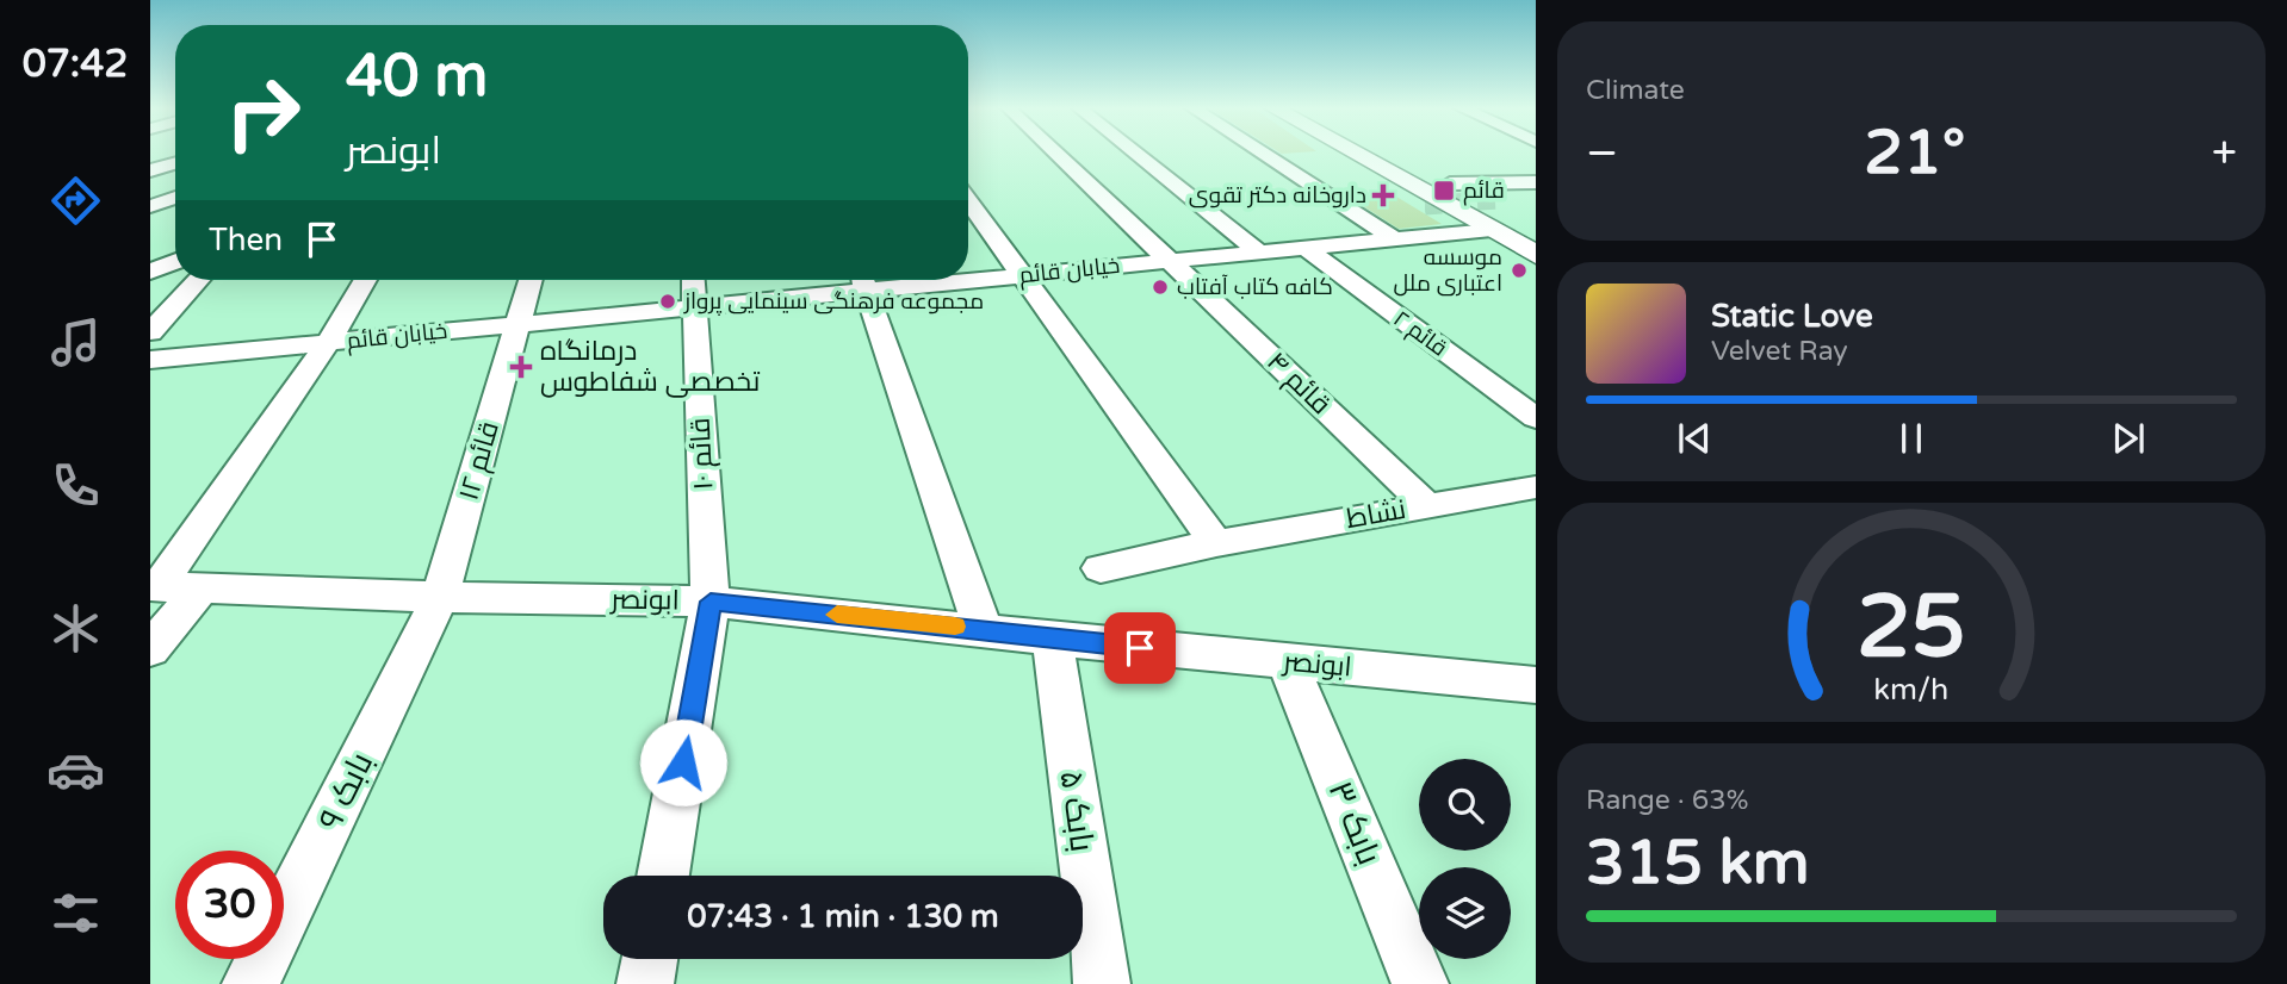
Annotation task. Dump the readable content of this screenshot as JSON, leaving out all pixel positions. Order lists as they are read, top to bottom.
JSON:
{
  "streets": {
    "street": [
      "خیابان قائم",
      "قائم ۲",
      "قائم ۴",
      "قائم ۱۰",
      "قائم ۱۲",
      "نشاط",
      "ابونصر",
      "بابک ۹",
      "بابک ۵",
      "بابک ۳"
    ]
  },
  "crossings": [
    ["خیابان قائم", "قائم ۲"],
    ["خیابان قائم", "قائم ۴"],
    ["خیابان قائم", "قائم ۱۰"],
    ["خیابان قائم", "قائم ۱۲"],
    ["قائم ۴", "نشاط"],
    ["قائم ۱۰", "ابونصر"],
    ["قائم ۱۲", "ابونصر"],
    ["قائم ۱۲", "بابک ۹"],
    ["ابونصر", "بابک ۹"],
    ["ابونصر", "بابک ۵"],
    ["ابونصر", "بابک ۳"]
  ],
  "places": {
    "transit": ["قائم"],
    "health": ["داروخانه دکتر تقوی", "درمانگاه تخصصی شفاطوس"],
    "other": ["موسسه اعتباری ملل", "کافه کتاب آفتاب", "مجموعه فرهنگی سینمایی پرواز"]
  },
  "page": {
    "tabs": "07:42",
    "tile": [
      "Climate",
      ["Range · 63%", "315 km"]
    ],
    "turn": ["40 m", "ابونصر"],
    "heat": ["−", "21°", "+"],
    "then": "Then",
    "song": ["Static Love", "Velvet Ray"],
    "limit": "30",
    "trip": "07:43 · 1 min · 130 m",
    "gauge": ["25", "km/h"]
  }
}
